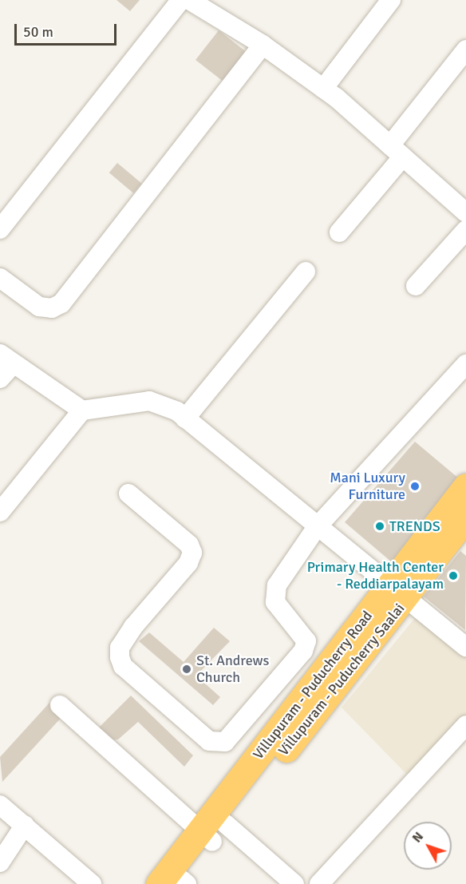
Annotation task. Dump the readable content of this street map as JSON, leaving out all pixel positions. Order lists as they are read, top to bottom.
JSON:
{
  "streets": {
    "highway": ["Villupuram - Puducherry Saalai", "Villupuram - Puducherry Road"]
  },
  "crossings": [
    ["Villupuram - Puducherry Saalai", "Villupuram - Puducherry Road"]
  ],
  "places": [
    "Mani Luxury Furniture",
    "TRENDS",
    "Primary Health Center - Reddiarpalayam",
    "St. Andrews Church"
  ],
  "scale_bar": "50 m",
  "north": "top left"
}
